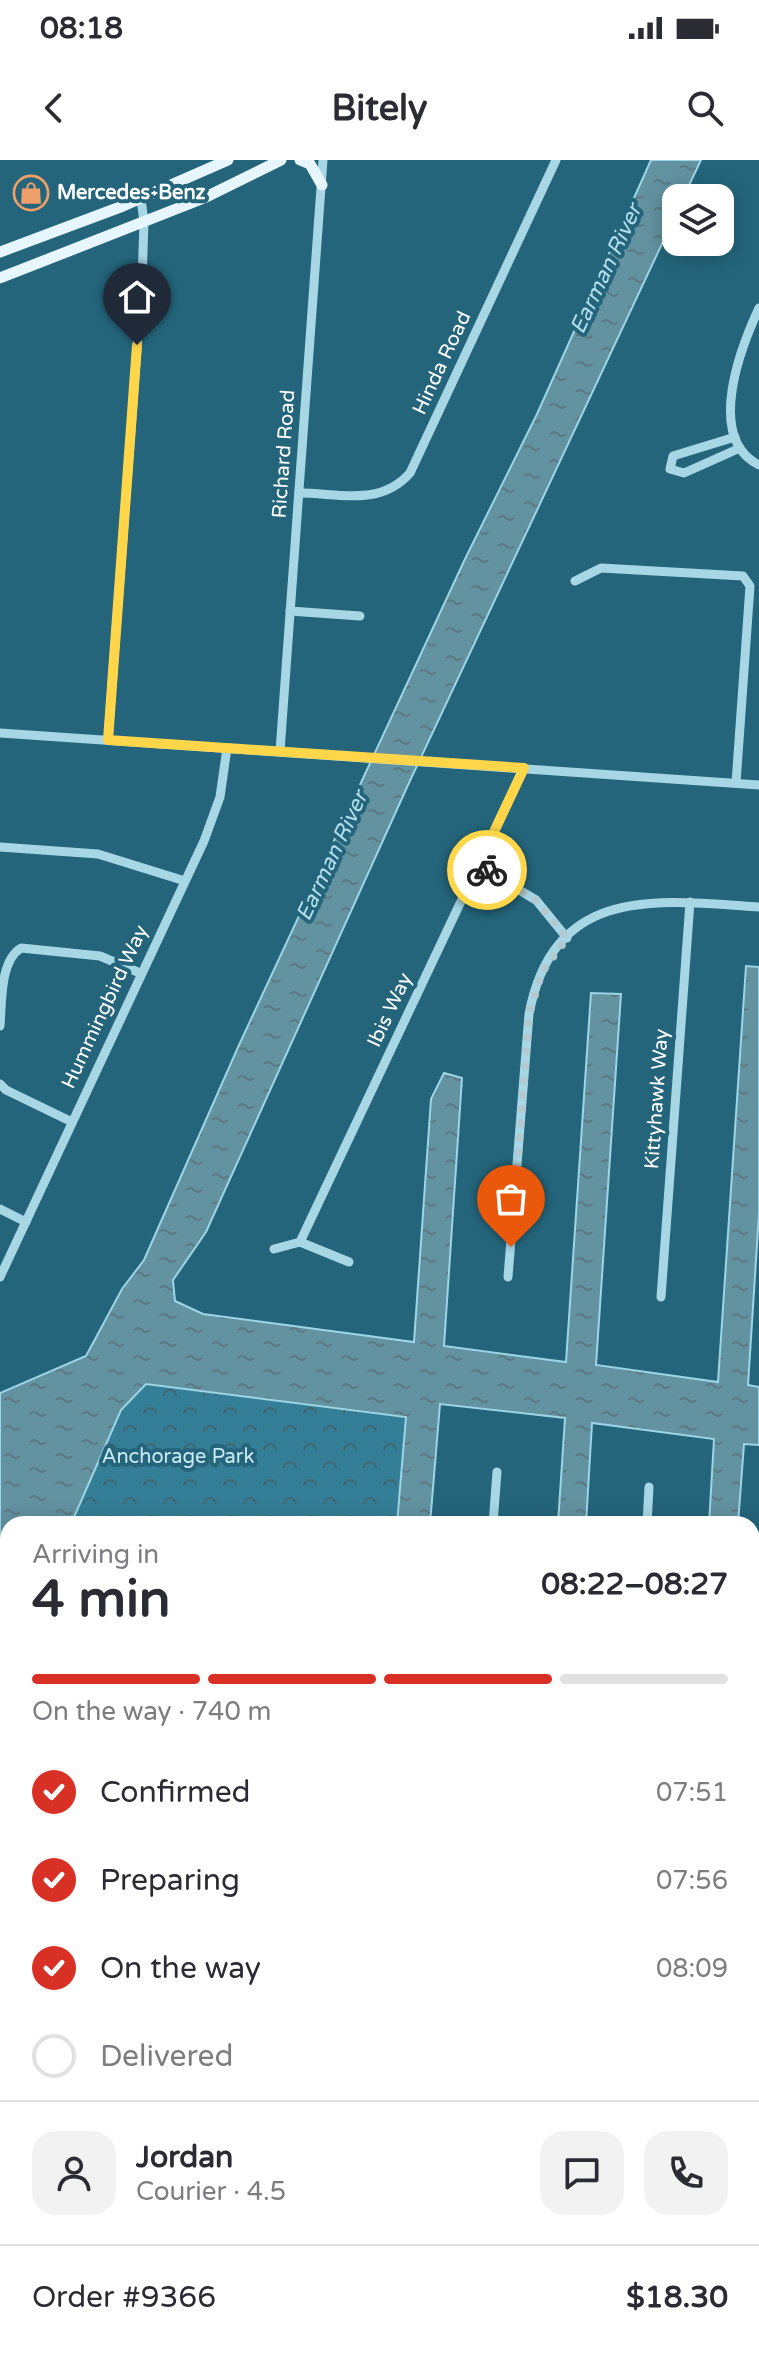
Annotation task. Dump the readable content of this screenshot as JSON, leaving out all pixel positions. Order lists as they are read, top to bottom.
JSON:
{
  "streets": {
    "street": [
      "Hinda Road",
      "Richard Road",
      "Hummingbird Way",
      "Ibis Way",
      "Kittyhawk Way"
    ]
  },
  "crossings": [
    ["Hinda Road", "Richard Road"]
  ],
  "water": ["Earman River"],
  "parks": ["Anchorage Park"],
  "places": {
    "shop": ["Mercedes-Benz"]
  },
  "page": {
    "status": "08:18",
    "header": "Bitely",
    "heading": ["4 min", "Arriving in", "08:22–08:27"],
    "panel": [
      "Jordan",
      "Courier · 4.5",
      "Order #9366",
      "$18.30"
    ],
    "bar": "On the way · 740 m",
    "list": [
      ["Confirmed", "07:51"],
      ["Preparing", "07:56"],
      ["On the way", "08:09"],
      "Delivered"
    ]
  }
}
